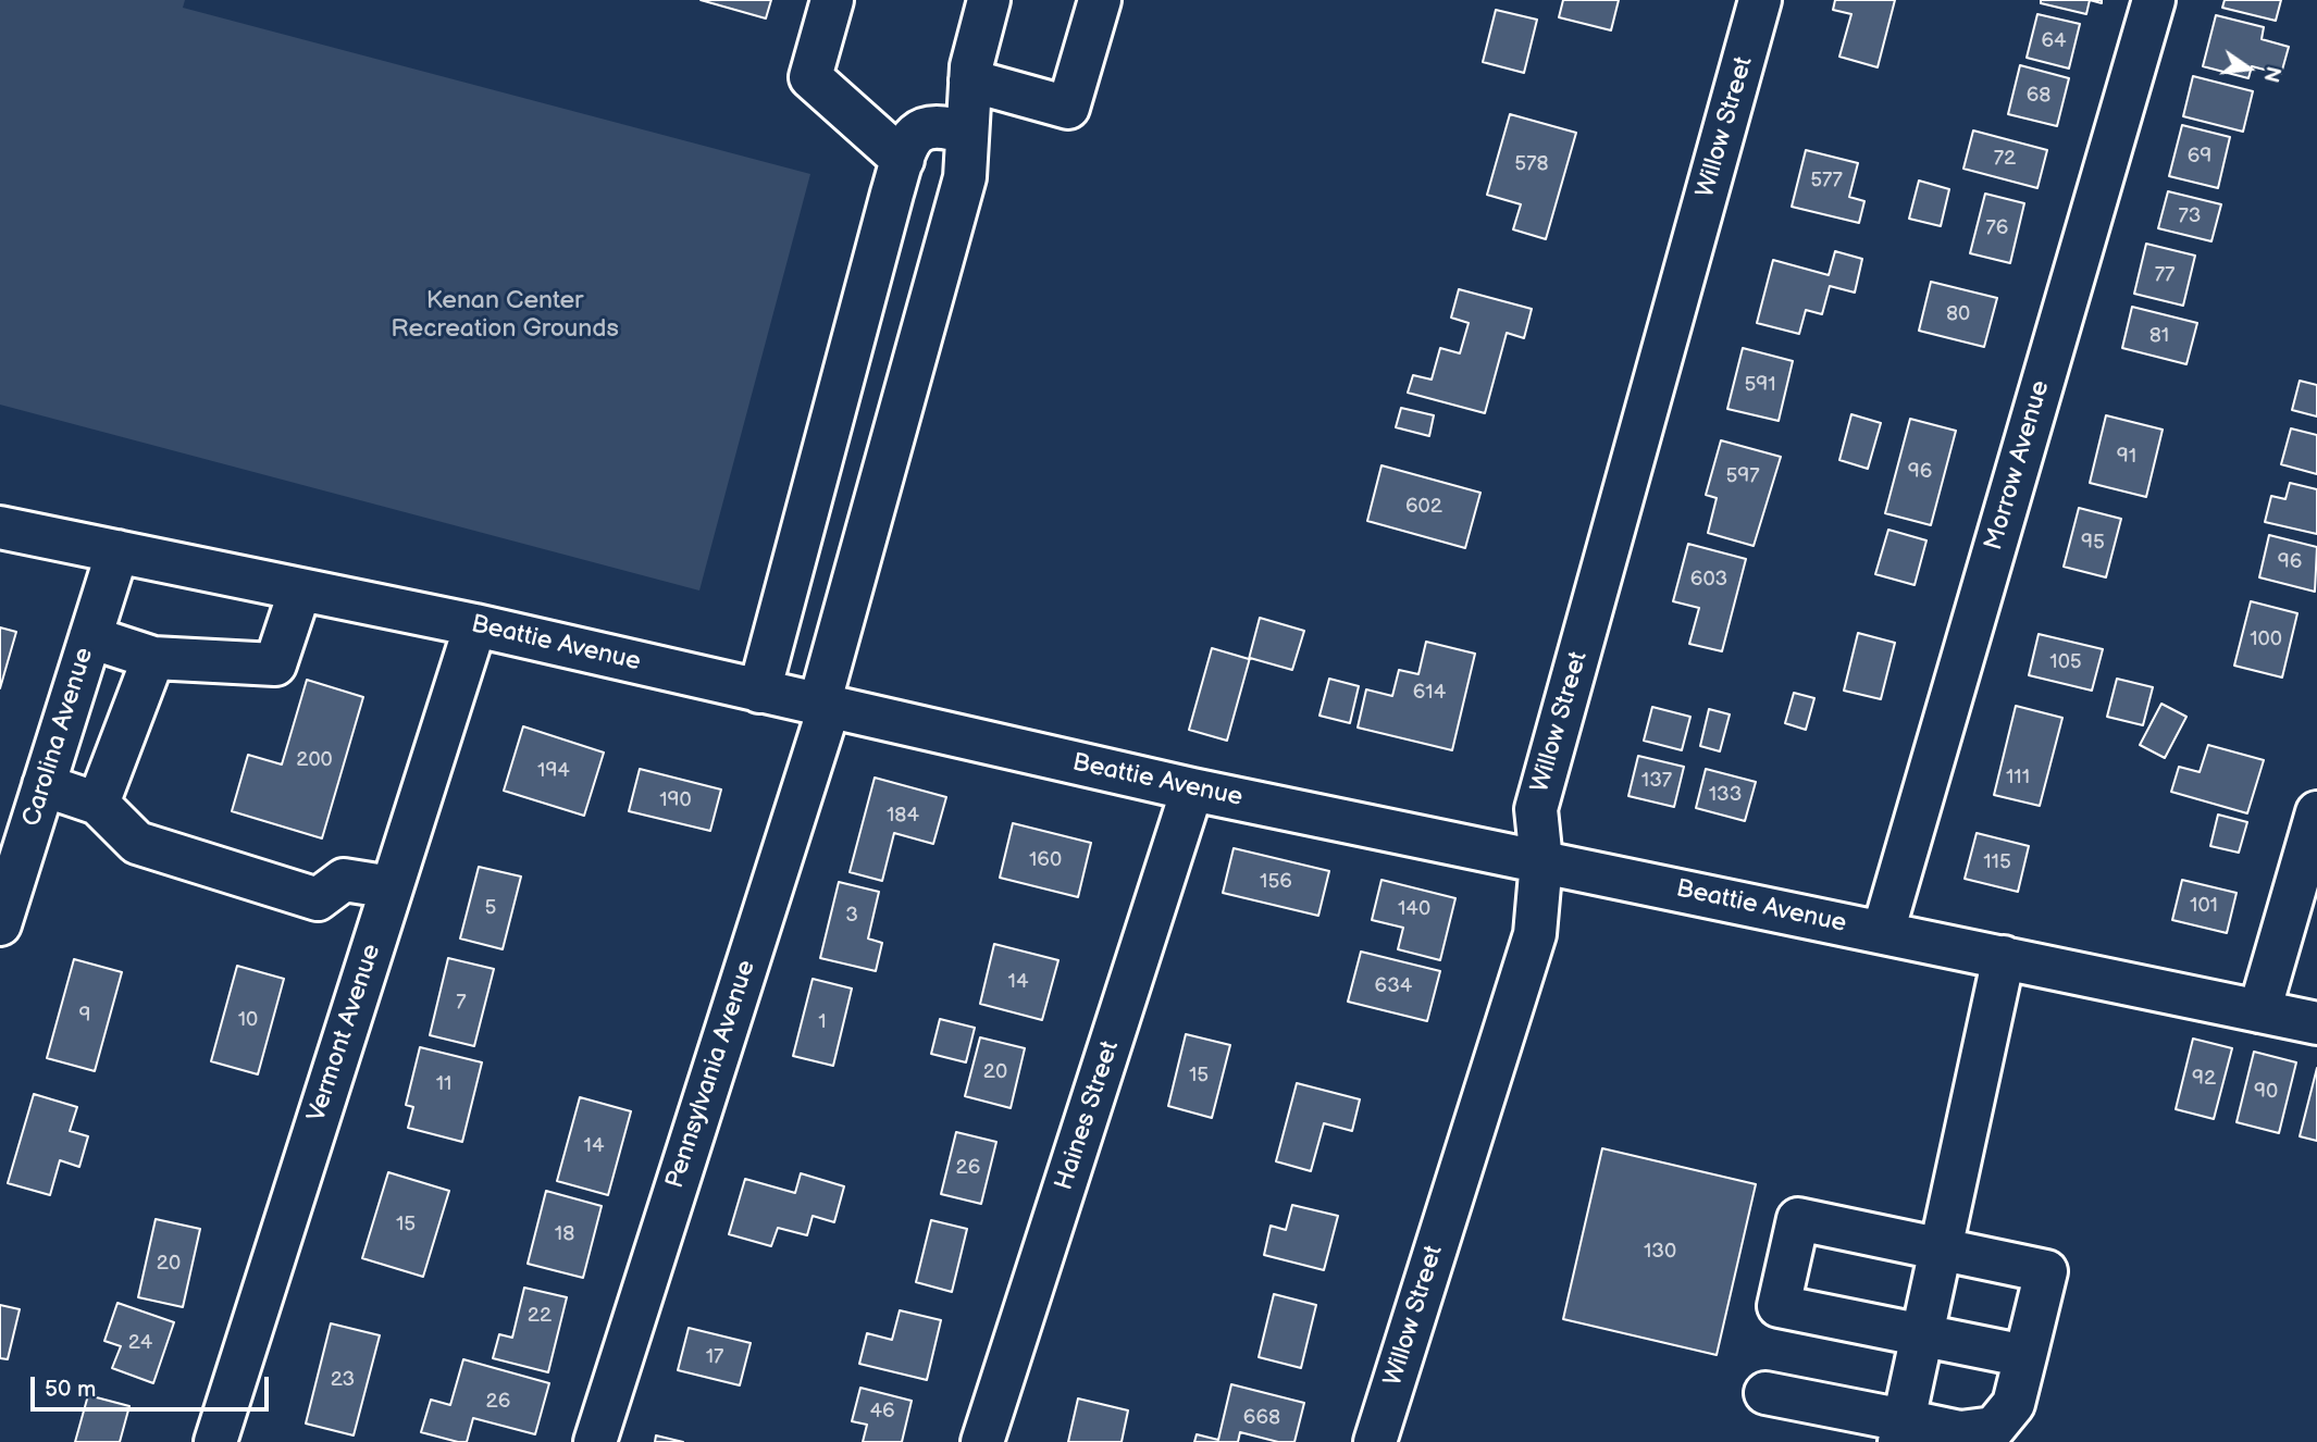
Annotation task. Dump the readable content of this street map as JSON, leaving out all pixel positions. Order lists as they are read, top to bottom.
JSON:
{
  "streets": {
    "street": [
      "Willow Street",
      "Morrow Avenue",
      "Beattie Avenue",
      "Carolina Avenue",
      "Vermont Avenue",
      "Pennsylvania Avenue",
      "Haines Street"
    ]
  },
  "crossings": [
    ["Willow Street", "Beattie Avenue"],
    ["Morrow Avenue", "Beattie Avenue"],
    ["Beattie Avenue", "Carolina Avenue"],
    ["Beattie Avenue", "Vermont Avenue"],
    ["Beattie Avenue", "Pennsylvania Avenue"],
    ["Beattie Avenue", "Haines Street"]
  ],
  "parks": ["Kenan Center Recreation Grounds"],
  "house_numbers": [
    "64",
    "68",
    "69",
    "72",
    "578",
    "577",
    "73",
    "76",
    "77",
    "80",
    "81",
    "591",
    "91",
    "96",
    "597",
    "602",
    "95",
    "96",
    "603",
    "100",
    "105",
    "614",
    "200",
    "194",
    "111",
    "137",
    "133",
    "190",
    "184",
    "160",
    "115",
    "156",
    "101",
    "5",
    "140",
    "3",
    "14",
    "634",
    "7",
    "9",
    "10",
    "1",
    "20",
    "15",
    "92",
    "11",
    "90",
    "14",
    "26",
    "15",
    "18",
    "130",
    "20",
    "22",
    "24",
    "17",
    "23",
    "26",
    "46",
    "668"
  ],
  "scale_bar": "50 m",
  "north": "right"
}
